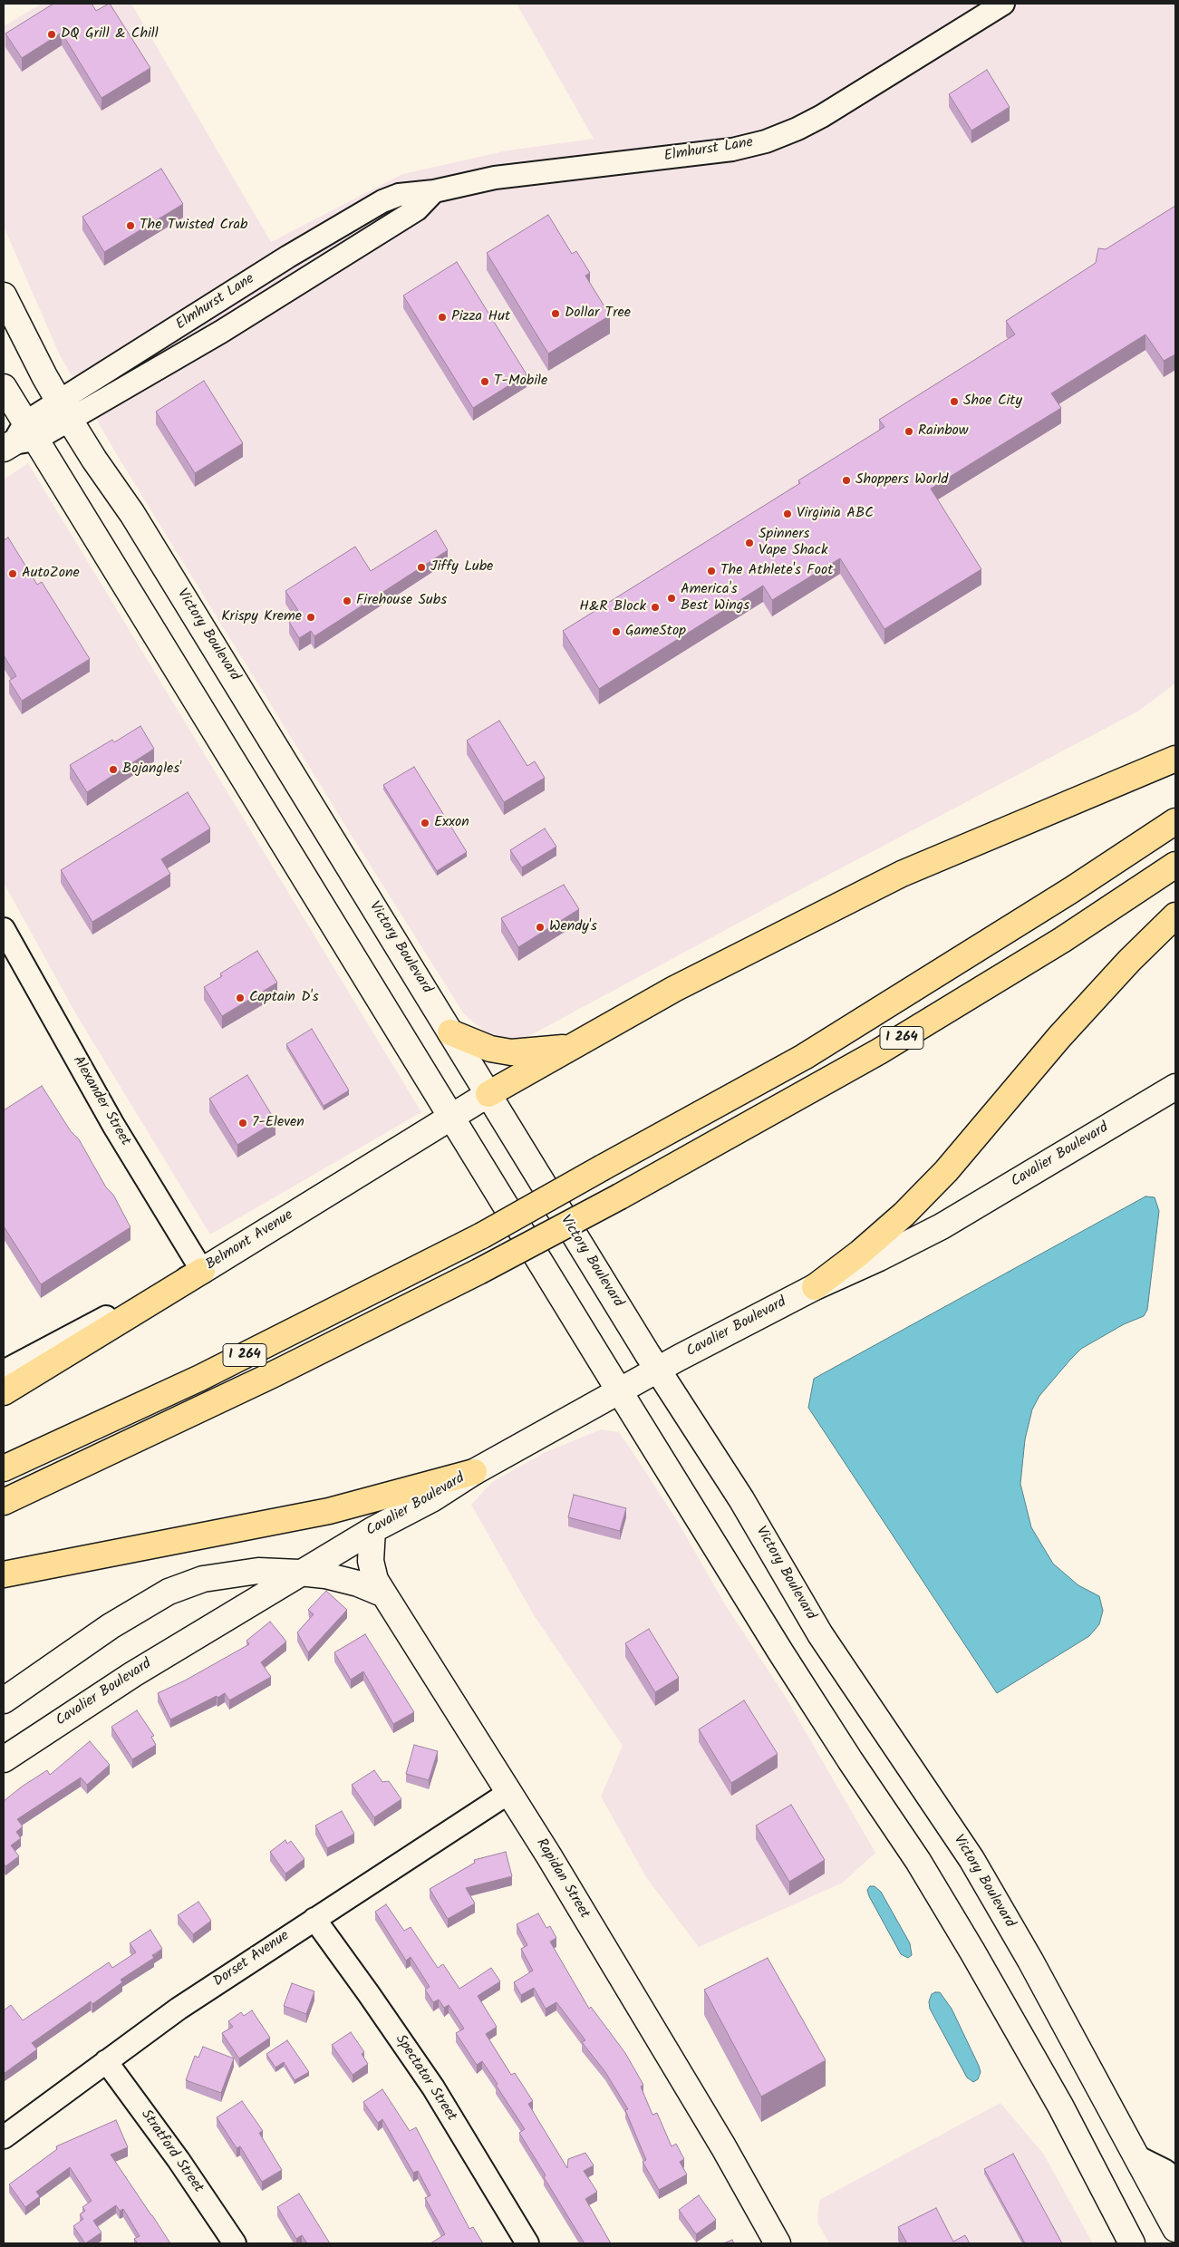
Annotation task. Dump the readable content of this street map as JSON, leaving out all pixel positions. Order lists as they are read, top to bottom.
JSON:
{
  "streets": {
    "highway": ["I 264"],
    "main road": [
      "Victory Boulevard",
      "Cavalier Boulevard",
      "Belmont Avenue",
      "Rapidan Street"
    ],
    "street": [
      "Elmhurst Lane",
      "Alexander Street",
      "Dorset Avenue",
      "Spectator Street",
      "Stratford Street"
    ]
  },
  "crossings": [
    ["Elmhurst Lane", "Victory Boulevard"],
    ["Victory Boulevard", "Cavalier Boulevard"],
    ["Victory Boulevard", "Belmont Avenue"],
    ["Alexander Street", "Belmont Avenue"],
    ["Cavalier Boulevard", "Rapidan Street"],
    ["Rapidan Street", "Dorset Avenue"],
    ["Dorset Avenue", "Spectator Street"],
    ["Dorset Avenue", "Stratford Street"]
  ],
  "places": [
    "DQ Grill & Chill",
    "The Twisted Crab",
    "Dollar Tree",
    "Pizza Hut",
    "T-Mobile",
    "Shoe City",
    "Rainbow",
    "Shoppers World",
    "Virginia ABC",
    "Spinners Vape Shack",
    "Jiffy Lube",
    "The Athlete's Foot",
    "AutoZone",
    "America's Best Wings",
    "Firehouse Subs",
    "H&R Block",
    "Krispy Kreme",
    "GameStop",
    "Bojangles'",
    "Exxon",
    "Wendy's",
    "Captain D's",
    "7-Eleven"
  ]
}
